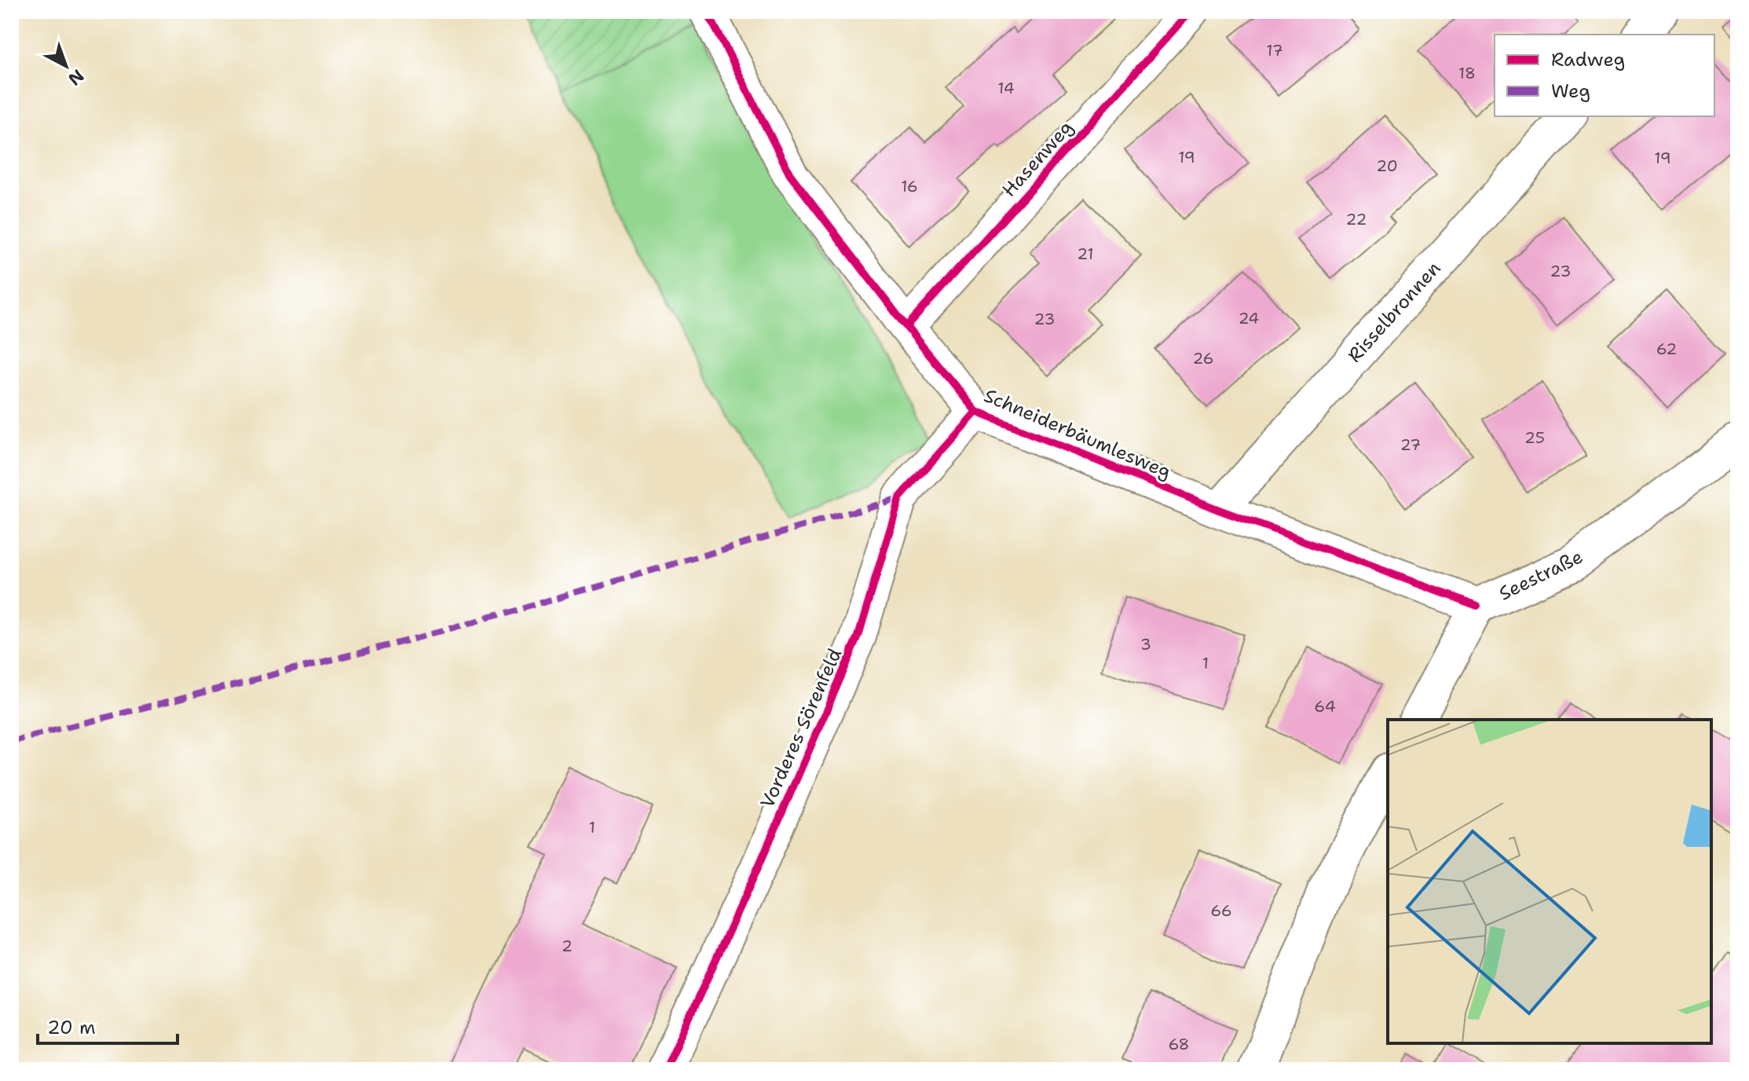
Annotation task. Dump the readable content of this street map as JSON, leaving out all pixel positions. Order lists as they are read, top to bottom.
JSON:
{
  "streets": {
    "street": [
      "Hasenweg",
      "Risselbronnen",
      "Schneiderbäumlesweg",
      "Seestraße",
      "Vorderes Sörenfeld"
    ]
  },
  "crossings": [
    ["Hasenweg", "Schneiderbäumlesweg"],
    ["Risselbronnen", "Schneiderbäumlesweg"],
    ["Schneiderbäumlesweg", "Seestraße"],
    ["Schneiderbäumlesweg", "Vorderes Sörenfeld"]
  ],
  "house_numbers": [
    "17",
    "18",
    "14",
    "19",
    "19",
    "20",
    "16",
    "22",
    "21",
    "23",
    "24",
    "23",
    "62",
    "26",
    "25",
    "27",
    "3",
    "1",
    "64",
    "1",
    "66",
    "2",
    "68"
  ],
  "legend": ["Radweg", "Weg"],
  "scale_bar": "20 m",
  "north": "bottom right"
}
